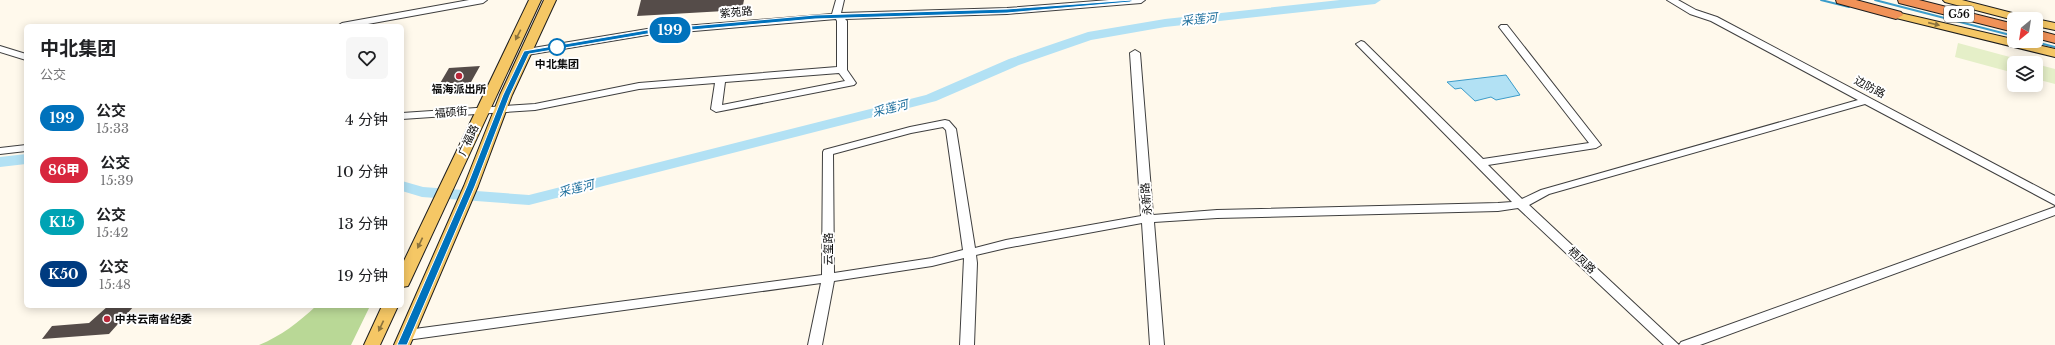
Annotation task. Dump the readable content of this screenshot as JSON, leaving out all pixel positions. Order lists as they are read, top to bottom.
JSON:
{
  "streets": {
    "highway": ["G56"],
    "main road": ["广福路"],
    "street": [
      "紫苑路",
      "边防路",
      "福硕街",
      "永新路",
      "云玺路",
      "栖凤路"
    ]
  },
  "crossings": [
    ["紫苑路", "广福路"],
    ["福硕街", "广福路"]
  ],
  "water": ["采莲河"],
  "places": ["中北集团", "福海派出所", "中共云南省纪委"],
  "lines": ["bus line 199"],
  "north": "bottom left",
  "page": {
    "on_map": "199",
    "heading": ["中北集团", "公交"],
    "list": [
      {
        "mark": "199",
        "name": "公交",
        "note": "15:33",
        "value": "4 分钟"
      },
      {
        "mark": "86甲",
        "name": "公交",
        "note": "15:39",
        "value": "10 分钟"
      },
      {
        "mark": "K15",
        "name": "公交",
        "note": "15:42",
        "value": "13 分钟"
      },
      {
        "mark": "K50",
        "name": "公交",
        "note": "15:48",
        "value": "19 分钟"
      }
    ]
  }
}
